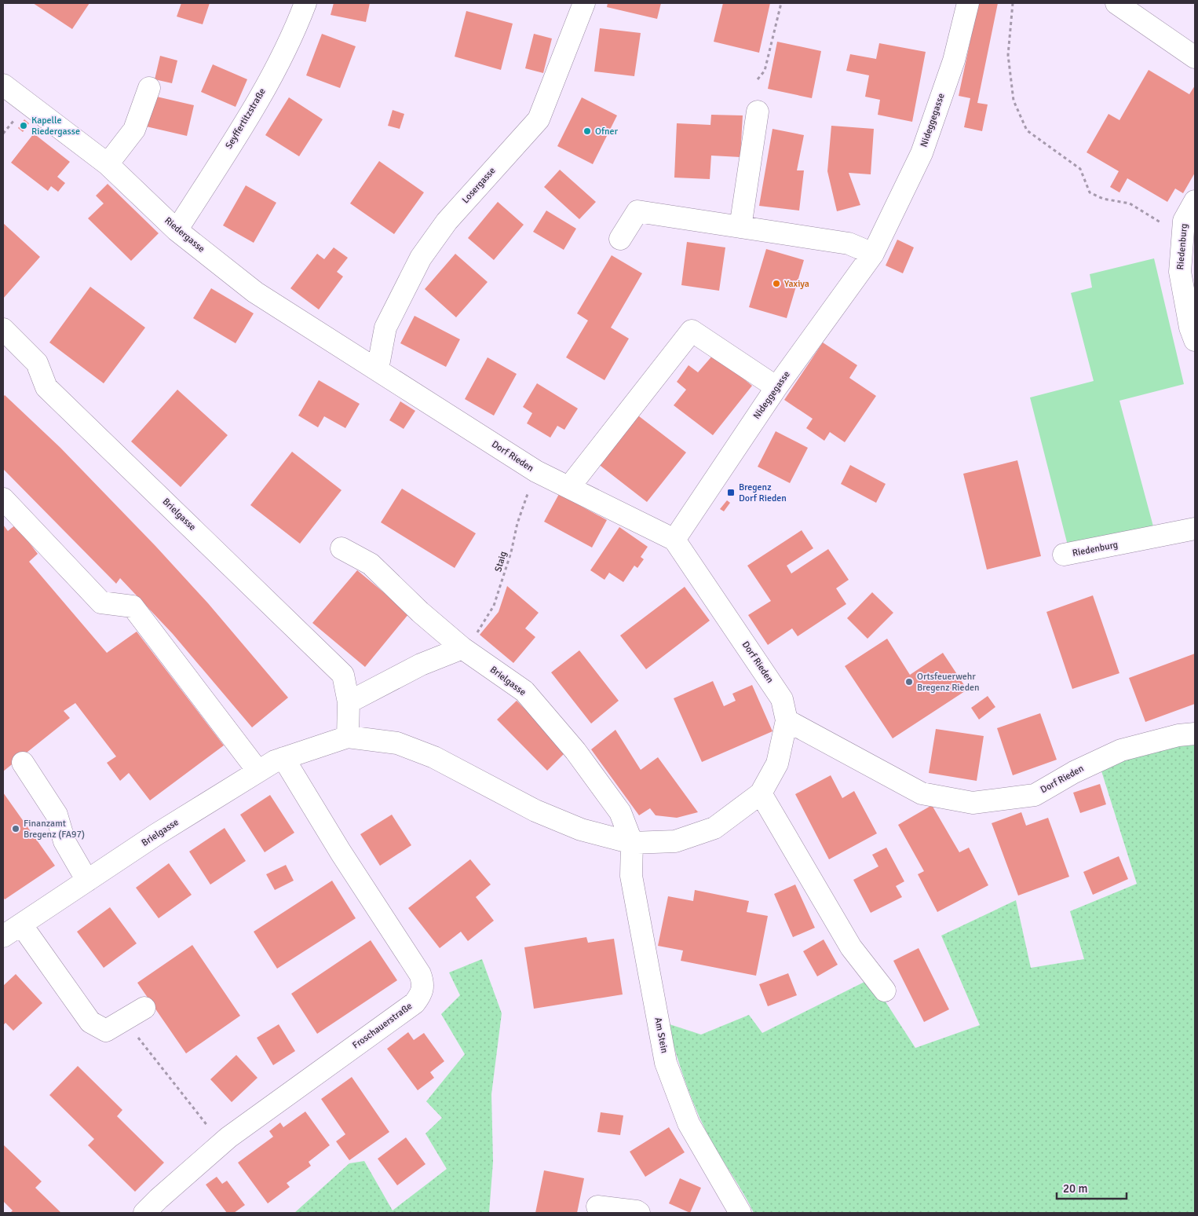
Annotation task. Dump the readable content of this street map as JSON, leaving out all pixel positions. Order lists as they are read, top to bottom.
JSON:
{
  "streets": {
    "street": [
      "Seyffertitzstraße",
      "Nideggegasse",
      "Losergasse",
      "Riedergasse",
      "Riedenburg",
      "Dorf Rieden",
      "Brielgasse",
      "Froschauerstraße",
      "Am Stein"
    ],
    "path": ["Staig"]
  },
  "crossings": [
    ["Seyffertitzstraße", "Riedergasse"],
    ["Nideggegasse", "Dorf Rieden"],
    ["Losergasse", "Riedergasse"],
    ["Losergasse", "Dorf Rieden"],
    ["Riedergasse", "Dorf Rieden"],
    ["Dorf Rieden", "Brielgasse"],
    ["Dorf Rieden", "Staig"],
    ["Brielgasse", "Staig"],
    ["Brielgasse", "Froschauerstraße"],
    ["Brielgasse", "Am Stein"]
  ],
  "places": {
    "other": [
      "Kapelle Riedergasse",
      "Ofner",
      "Yaxiya",
      "Ortsfeuerwehr Bregenz Rieden",
      "Finanzamt Bregenz (FA97)"
    ],
    "transit": ["Bregenz Dorf Rieden"]
  },
  "scale_bar": "20 m"
}
